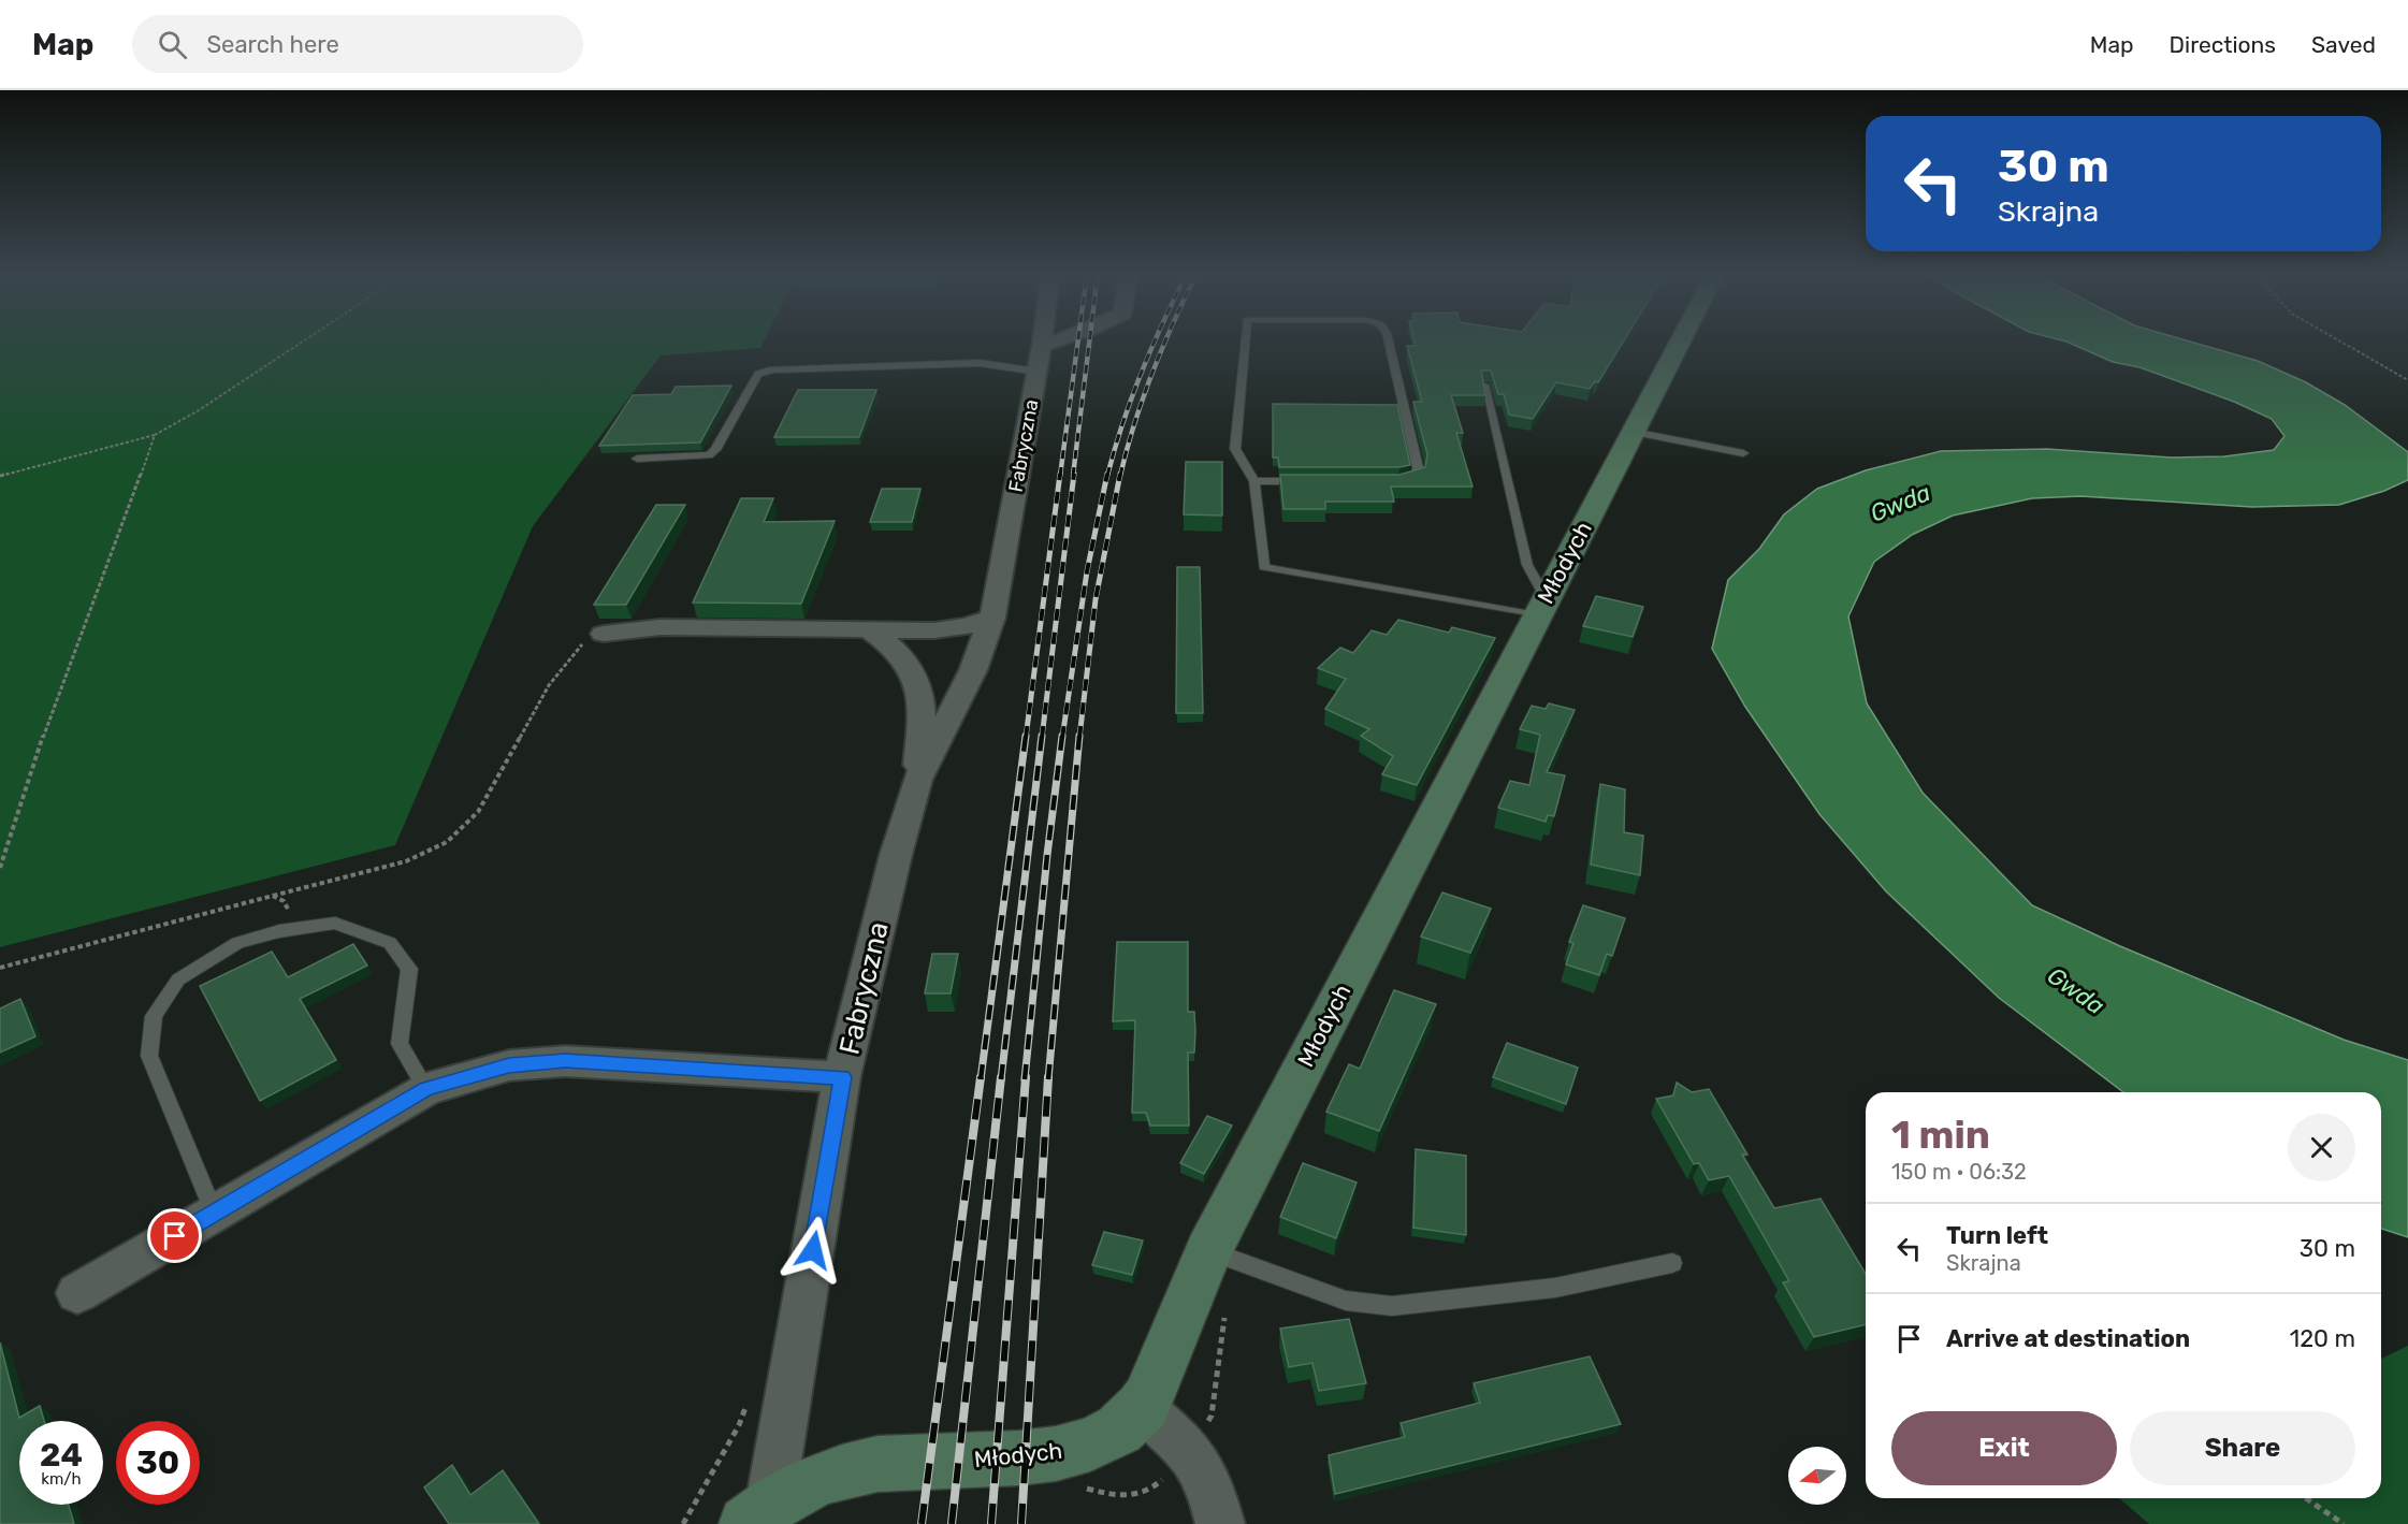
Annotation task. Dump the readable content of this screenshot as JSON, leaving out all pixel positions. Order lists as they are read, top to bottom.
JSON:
{
  "streets": {
    "street": ["Fabryczna", "Młodych"]
  },
  "crossings": [
    ["Fabryczna", "Młodych"]
  ],
  "water": ["Gwda"],
  "north": "left",
  "page": {
    "header": "Map",
    "search": "Search here",
    "nav": ["Map", "Directions", "Saved"],
    "turn": ["30 m", "Skrajna"],
    "heading": ["1 min", "150 m · 06:32"],
    "list": [
      {
        "name": "Turn left",
        "note": "Skrajna",
        "value": "30 m"
      },
      {
        "name": "Arrive at destination",
        "value": "120 m"
      }
    ],
    "buttons": ["Exit", "Share"],
    "speed": "24 km/h",
    "limit": "30"
  }
}
